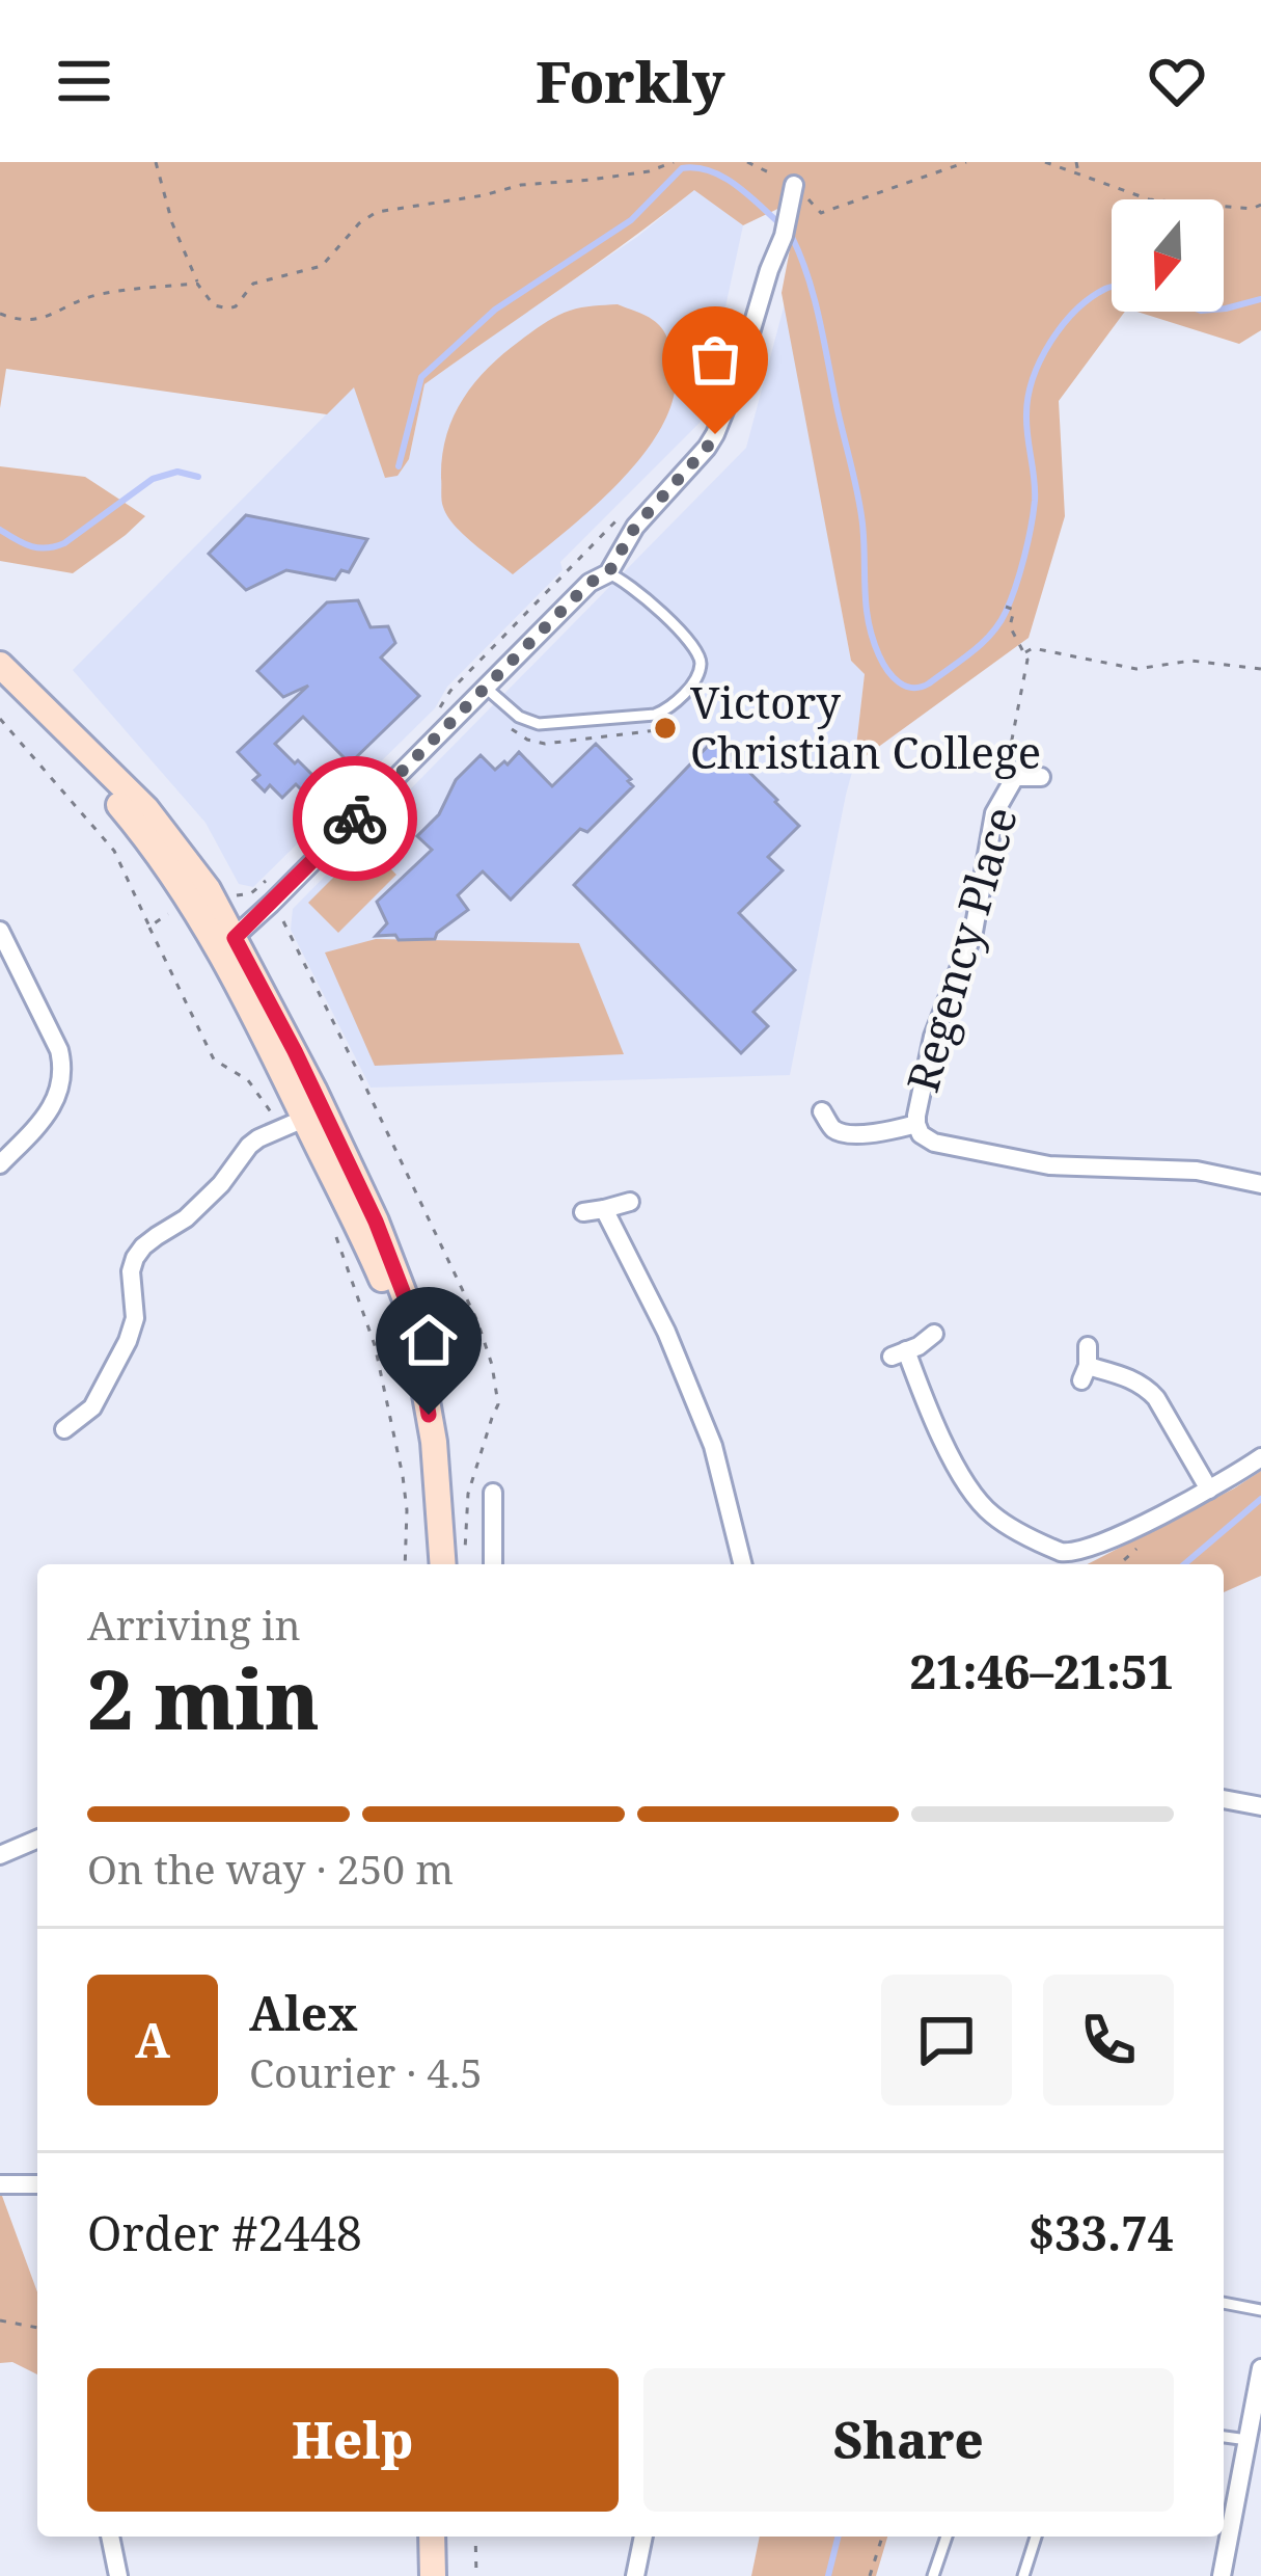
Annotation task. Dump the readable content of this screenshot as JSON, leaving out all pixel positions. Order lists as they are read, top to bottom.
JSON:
{
  "streets": {
    "street": ["Regency Place"]
  },
  "places": ["Victory Christian College"],
  "north": "bottom",
  "page": {
    "header": "Forkly",
    "heading": ["2 min", "Arriving in", "21:46–21:51"],
    "panel": [
      "Alex",
      "Courier · 4.5",
      "Order #2448",
      "$33.74"
    ],
    "bar": "On the way · 250 m",
    "round": "A",
    "buttons": ["Help", "Share"]
  }
}
